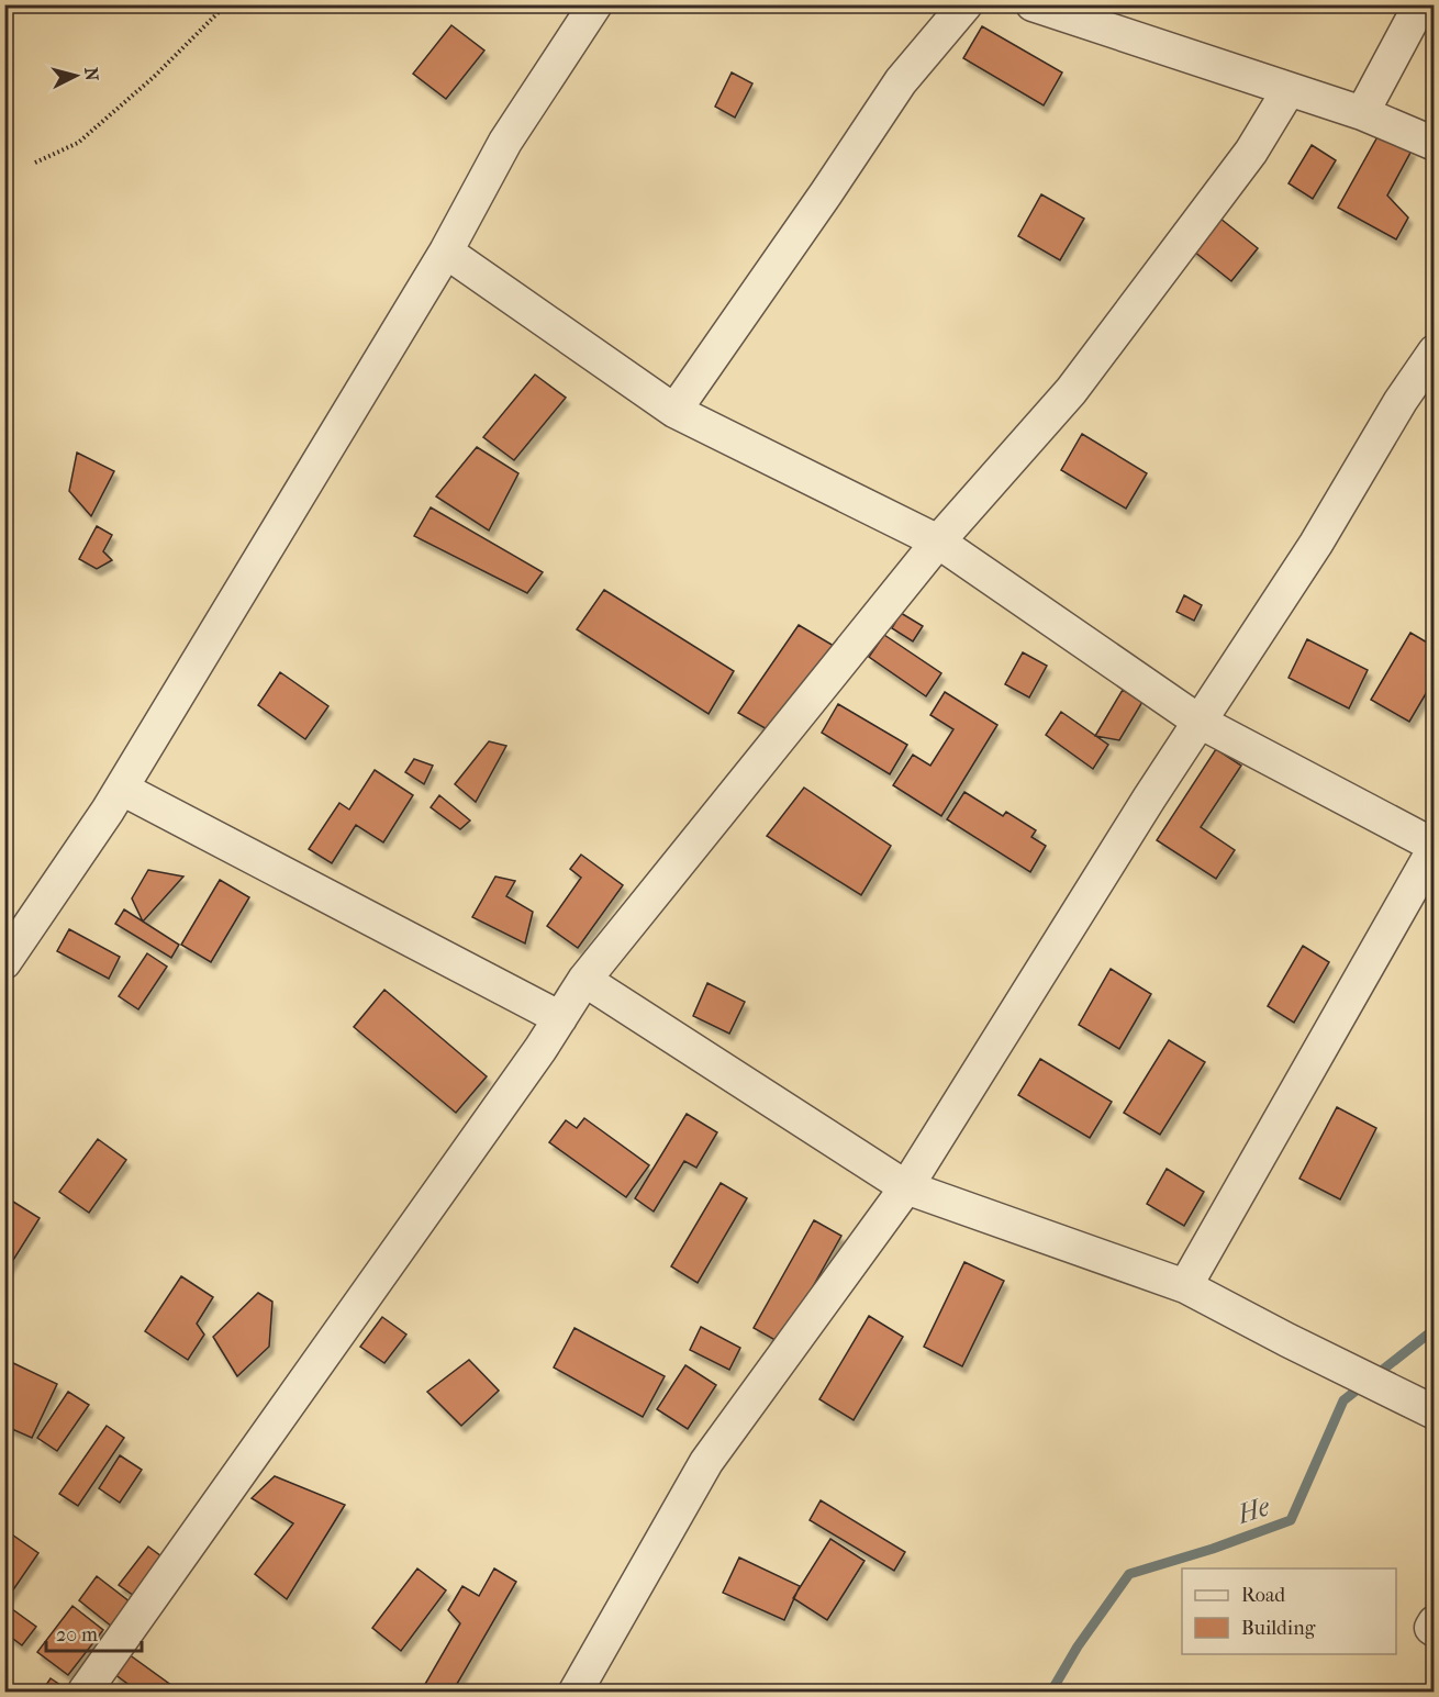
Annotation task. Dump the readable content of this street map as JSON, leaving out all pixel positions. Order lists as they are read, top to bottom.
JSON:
{
  "water": ["He"],
  "legend": ["Road", "Building"],
  "scale_bar": "20 m",
  "north": "right"
}
